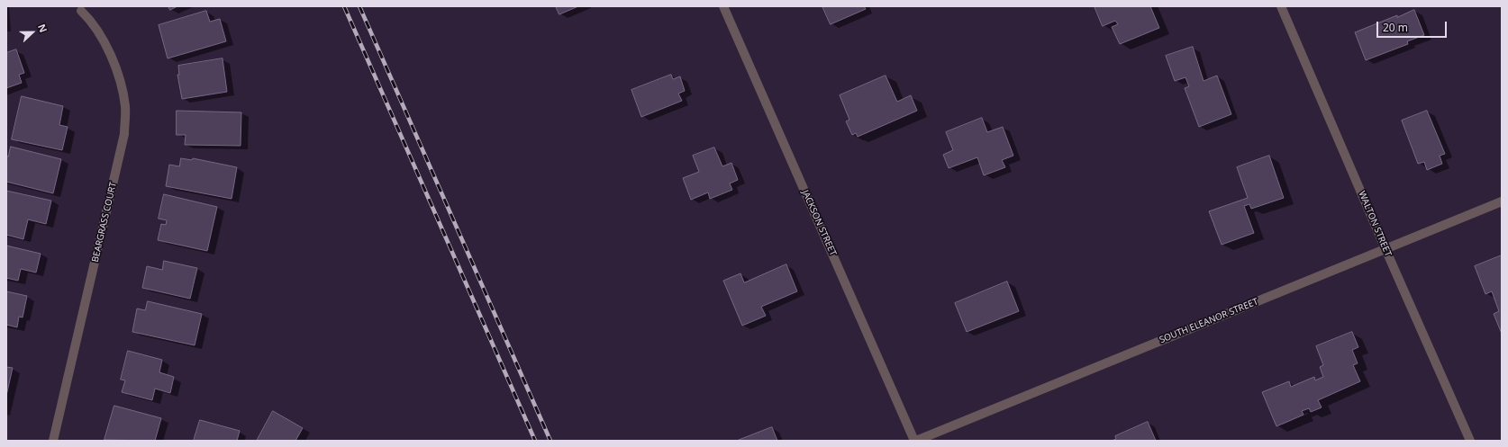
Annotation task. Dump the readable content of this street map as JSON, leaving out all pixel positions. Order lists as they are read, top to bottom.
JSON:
{
  "streets": {
    "street": [
      "BEARGRASS COURT",
      "JACKSON STREET",
      "WALTON STREET",
      "SOUTH ELEANOR STREET"
    ]
  },
  "crossings": [
    ["JACKSON STREET", "SOUTH ELEANOR STREET"],
    ["WALTON STREET", "SOUTH ELEANOR STREET"]
  ],
  "scale_bar": "20 m",
  "north": "right"
}
